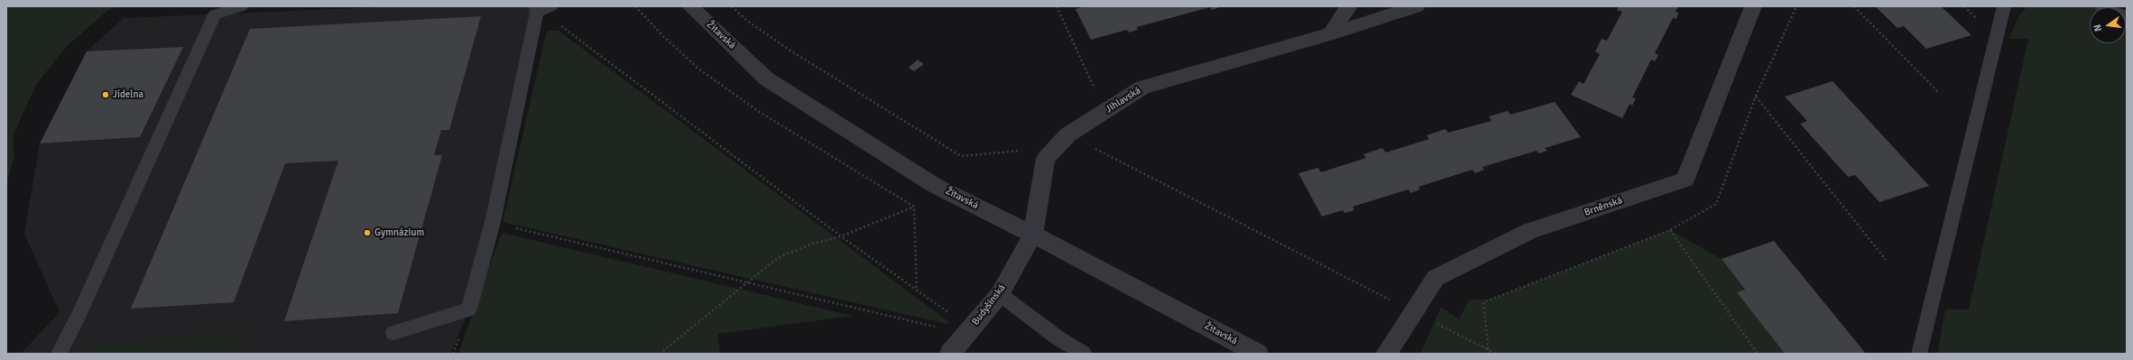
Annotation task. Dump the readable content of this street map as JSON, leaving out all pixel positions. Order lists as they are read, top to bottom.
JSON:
{
  "streets": {
    "street": [
      "Žitavská",
      "Jihlavská",
      "Brněnská",
      "Budyšínská"
    ]
  },
  "crossings": [
    ["Žitavská", "Jihlavská"],
    ["Žitavská", "Budyšínská"],
    ["Jihlavská", "Budyšínská"]
  ],
  "places": ["Jídelna", "Gymnázium"],
  "north": "left"
}
